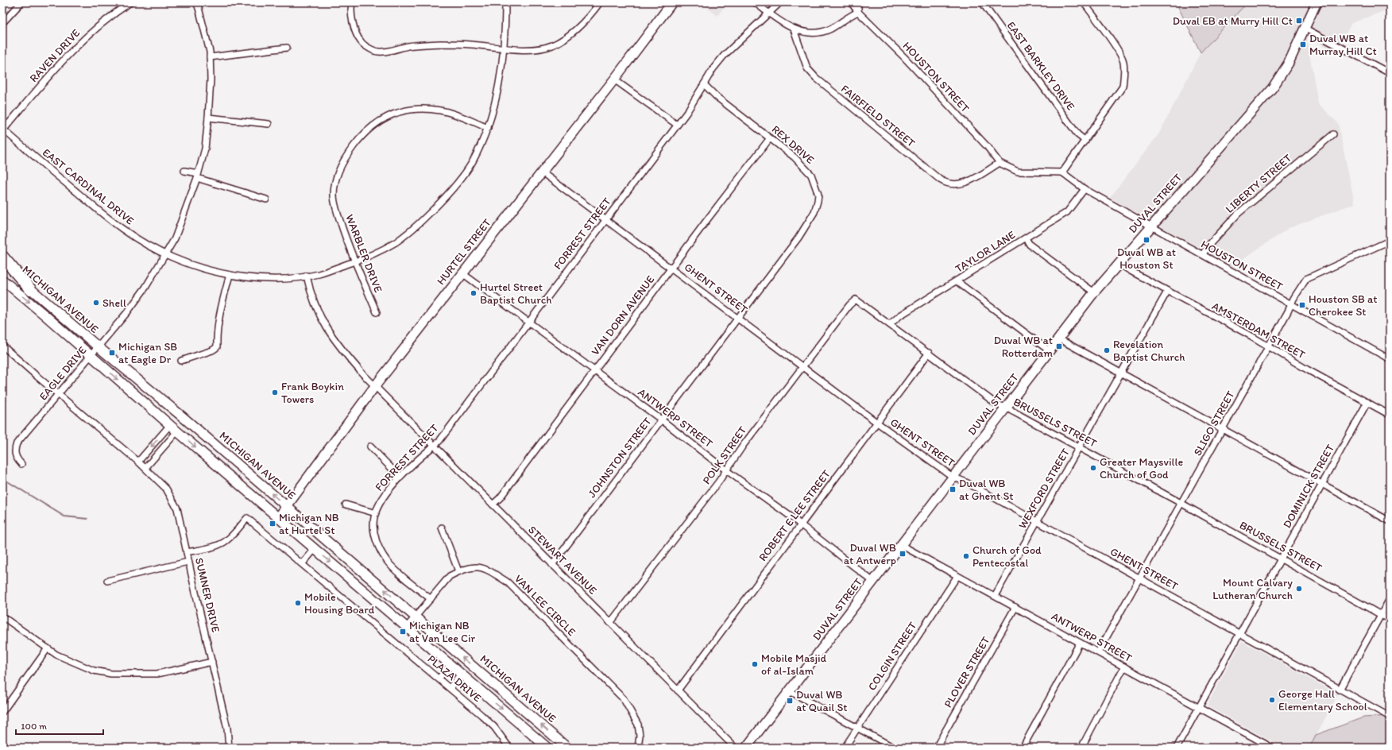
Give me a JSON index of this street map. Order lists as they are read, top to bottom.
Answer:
{
  "streets": {
    "street": [
      "RAVEN DRIVE",
      "EAST BARKLEY DRIVE",
      "HOUSTON STREET",
      "FAIRFIELD STREET",
      "REX DRIVE",
      "LIBERTY STREET",
      "EAST CARDINAL DRIVE",
      "DUVAL STREET",
      "FORREST STREET",
      "HURTEL STREET",
      "TAYLOR LANE",
      "WARBLER DRIVE",
      "GHENT STREET",
      "MICHIGAN AVENUE",
      "VAN DORN AVENUE",
      "AMSTERDAM STREET",
      "EAGLE DRIVE",
      "ANTWERP STREET",
      "BRUSSELS STREET",
      "SLIGO STREET",
      "POLK STREET",
      "JOHNSTON STREET",
      "DOMINICK STREET",
      "WEXFORD STREET",
      "ROBERT E LEE STREET",
      "STEWART AVENUE",
      "SUMNER DRIVE",
      "VAN LEE CIRCLE",
      "COLGIN STREET",
      "PLOVER STREET",
      "PLAZA DRIVE"
    ]
  },
  "crossings": [
    ["RAVEN DRIVE", "EAST CARDINAL DRIVE"],
    ["HOUSTON STREET", "FAIRFIELD STREET"],
    ["HOUSTON STREET", "LIBERTY STREET"],
    ["HOUSTON STREET", "DUVAL STREET"],
    ["HOUSTON STREET", "TAYLOR LANE"],
    ["HOUSTON STREET", "SLIGO STREET"],
    ["REX DRIVE", "FORREST STREET"],
    ["REX DRIVE", "VAN DORN AVENUE"],
    ["REX DRIVE", "JOHNSTON STREET"],
    ["EAST CARDINAL DRIVE", "WARBLER DRIVE"],
    ["EAST CARDINAL DRIVE", "EAGLE DRIVE"],
    ["EAST CARDINAL DRIVE", "STEWART AVENUE"],
    ["DUVAL STREET", "GHENT STREET"],
    ["DUVAL STREET", "AMSTERDAM STREET"],
    ["DUVAL STREET", "ANTWERP STREET"],
    ["DUVAL STREET", "BRUSSELS STREET"],
    ["FORREST STREET", "GHENT STREET"],
    ["FORREST STREET", "ANTWERP STREET"],
    ["FORREST STREET", "STEWART AVENUE"],
    ["FORREST STREET", "VAN LEE CIRCLE"],
    ["HURTEL STREET", "GHENT STREET"],
    ["HURTEL STREET", "MICHIGAN AVENUE"],
    ["HURTEL STREET", "ANTWERP STREET"],
    ["HURTEL STREET", "STEWART AVENUE"],
    ["TAYLOR LANE", "BRUSSELS STREET"],
    ["GHENT STREET", "VAN DORN AVENUE"],
    ["GHENT STREET", "SLIGO STREET"],
    ["GHENT STREET", "POLK STREET"],
    ["GHENT STREET", "JOHNSTON STREET"],
    ["GHENT STREET", "DOMINICK STREET"],
    ["GHENT STREET", "WEXFORD STREET"],
    ["GHENT STREET", "ROBERT E LEE STREET"],
    ["MICHIGAN AVENUE", "EAGLE DRIVE"],
    ["MICHIGAN AVENUE", "VAN LEE CIRCLE"],
    ["VAN DORN AVENUE", "ANTWERP STREET"],
    ["VAN DORN AVENUE", "STEWART AVENUE"],
    ["AMSTERDAM STREET", "SLIGO STREET"],
    ["AMSTERDAM STREET", "DOMINICK STREET"],
    ["AMSTERDAM STREET", "WEXFORD STREET"],
    ["EAGLE DRIVE", "SUMNER DRIVE"],
    ["ANTWERP STREET", "SLIGO STREET"],
    ["ANTWERP STREET", "POLK STREET"],
    ["ANTWERP STREET", "JOHNSTON STREET"],
    ["ANTWERP STREET", "DOMINICK STREET"],
    ["ANTWERP STREET", "WEXFORD STREET"],
    ["ANTWERP STREET", "ROBERT E LEE STREET"],
    ["ANTWERP STREET", "COLGIN STREET"],
    ["ANTWERP STREET", "PLOVER STREET"],
    ["BRUSSELS STREET", "SLIGO STREET"],
    ["BRUSSELS STREET", "POLK STREET"],
    ["BRUSSELS STREET", "DOMINICK STREET"],
    ["BRUSSELS STREET", "WEXFORD STREET"],
    ["BRUSSELS STREET", "ROBERT E LEE STREET"],
    ["POLK STREET", "STEWART AVENUE"],
    ["JOHNSTON STREET", "STEWART AVENUE"],
    ["ROBERT E LEE STREET", "STEWART AVENUE"],
    ["SUMNER DRIVE", "PLAZA DRIVE"]
  ],
  "places": {
    "transit": [
      "Duval EB at Murry Hill Ct",
      "Duval WB at Murray Hill Ct",
      "Duval WB at Houston St",
      "Houston SB at Cherokee St",
      "Duval WB at Rotterdam",
      "Michigan SB at Eagle Dr",
      "Duval WB at Ghent St",
      "Michigan NB at Hurtel St",
      "Duval WB at Antwerp",
      "Michigan NB at Van Lee Cir",
      "Duval WB at Quail St"
    ],
    "other": [
      "Hurtel Street Baptist Church",
      "Shell",
      "Revelation Baptist Church",
      "Frank Boykin Towers",
      "Greater Maysville Church of God",
      "Church of God Pentecostal",
      "Mount Calvary Lutheran Church",
      "Mobile Housing Board",
      "Mobile Masjid of al-Islam",
      "George Hall Elementary School"
    ]
  },
  "scale_bar": "100 m"
}
